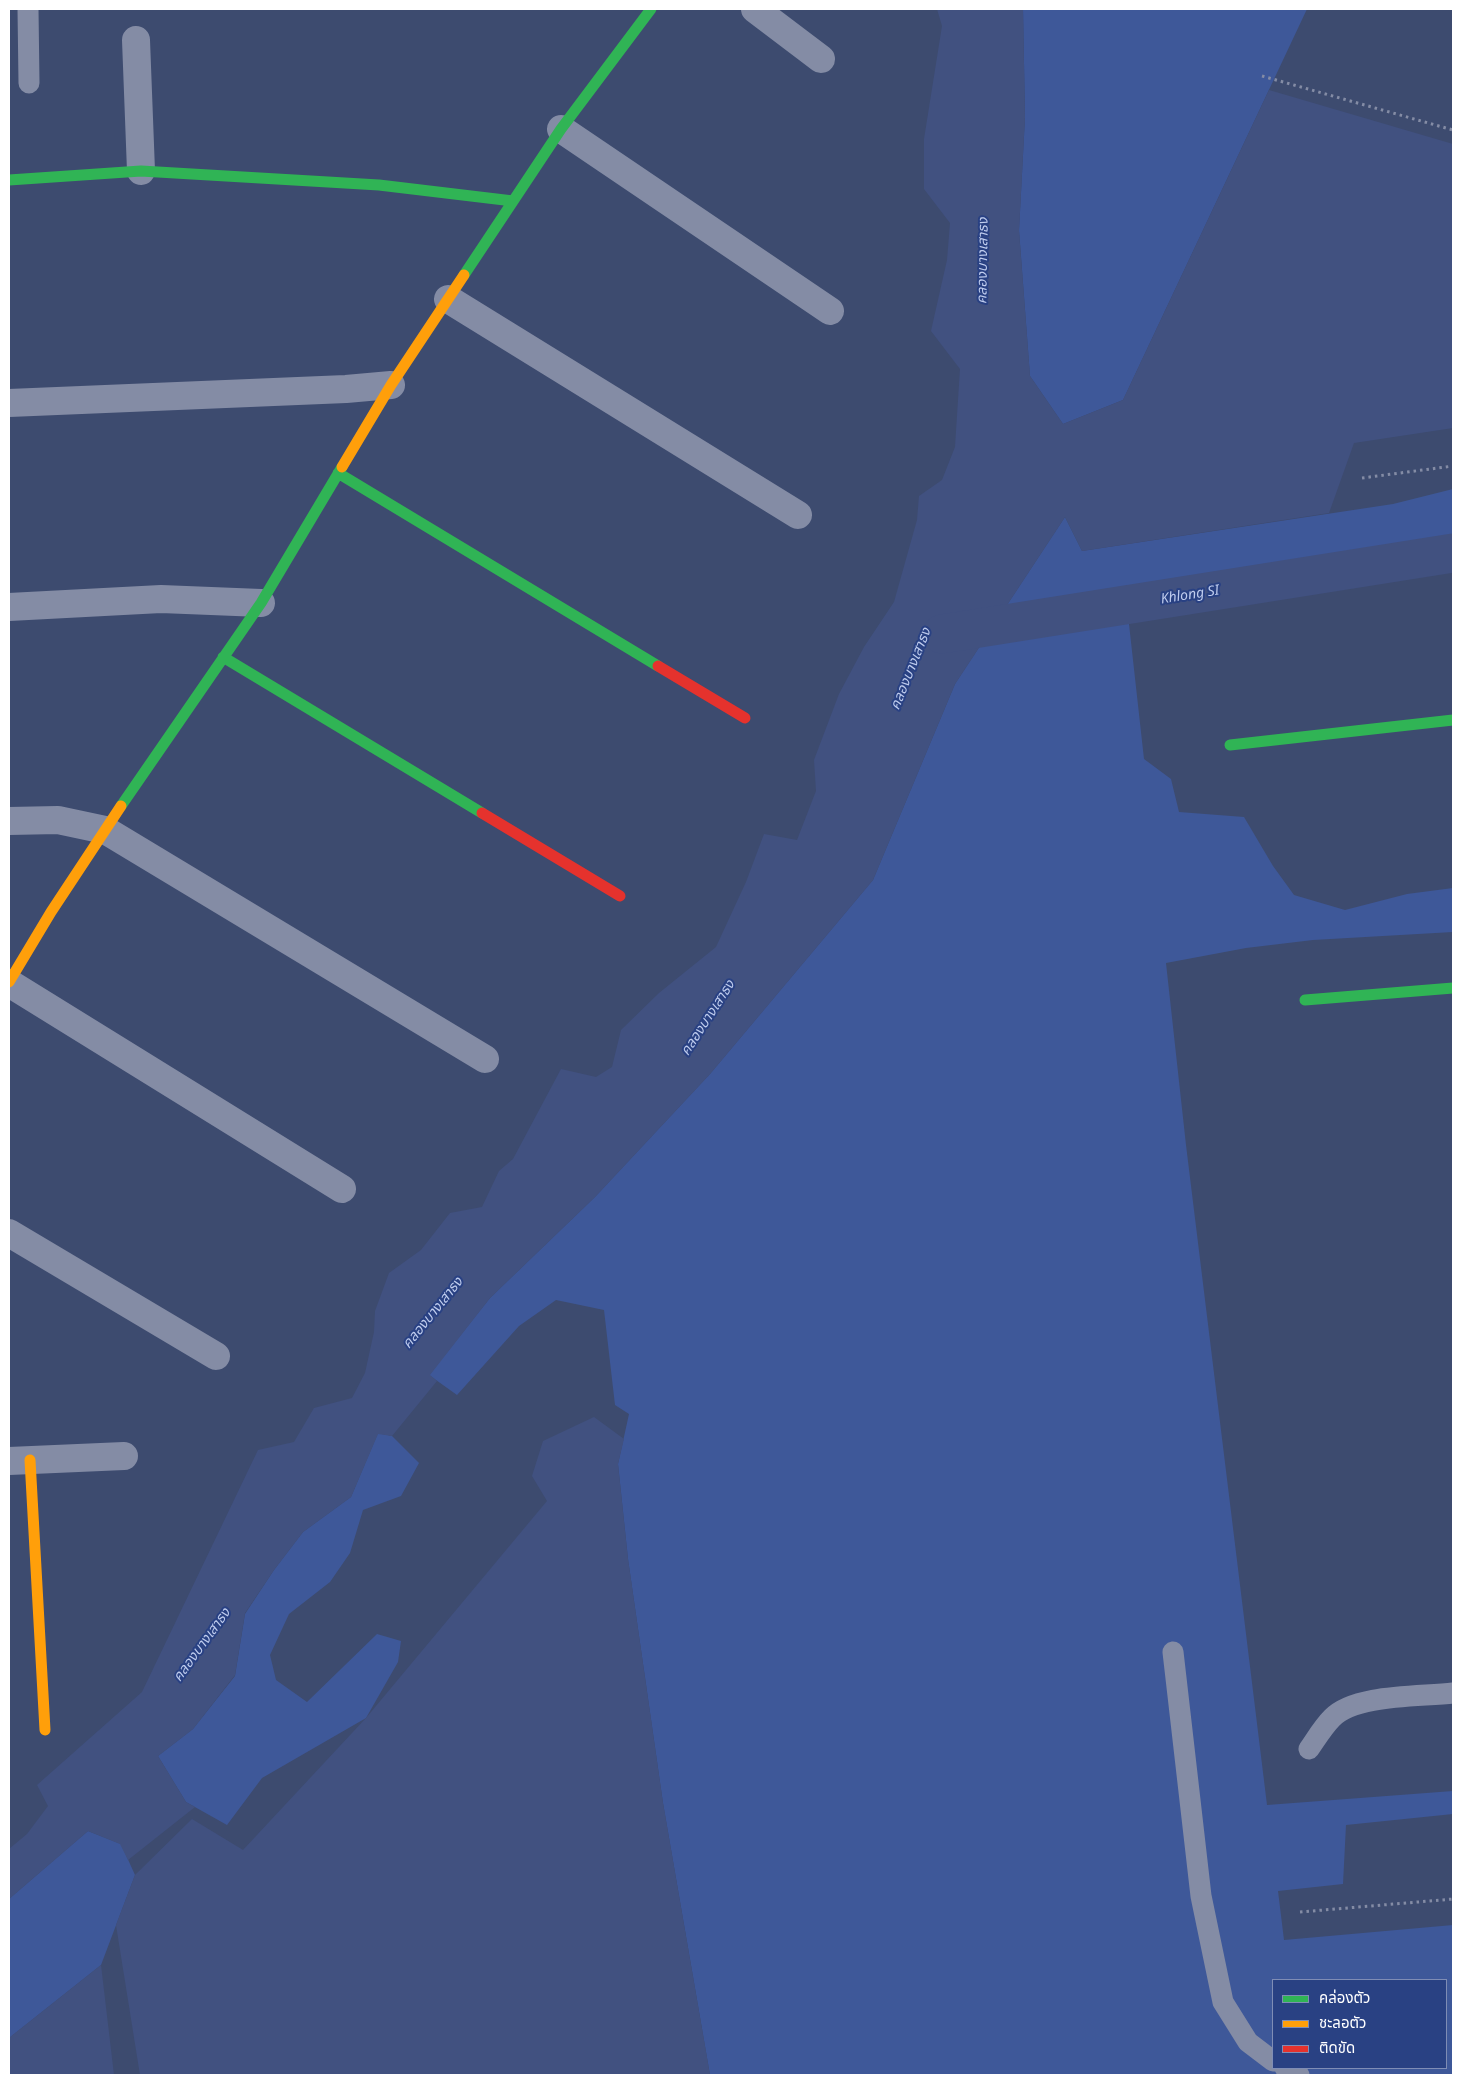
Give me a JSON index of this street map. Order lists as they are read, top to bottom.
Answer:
{
  "water": ["คลองบางเสาธง", "Khlong SI"],
  "legend": ["คล่องตัว", "ชะลอตัว", "ติดขัด"]
}
